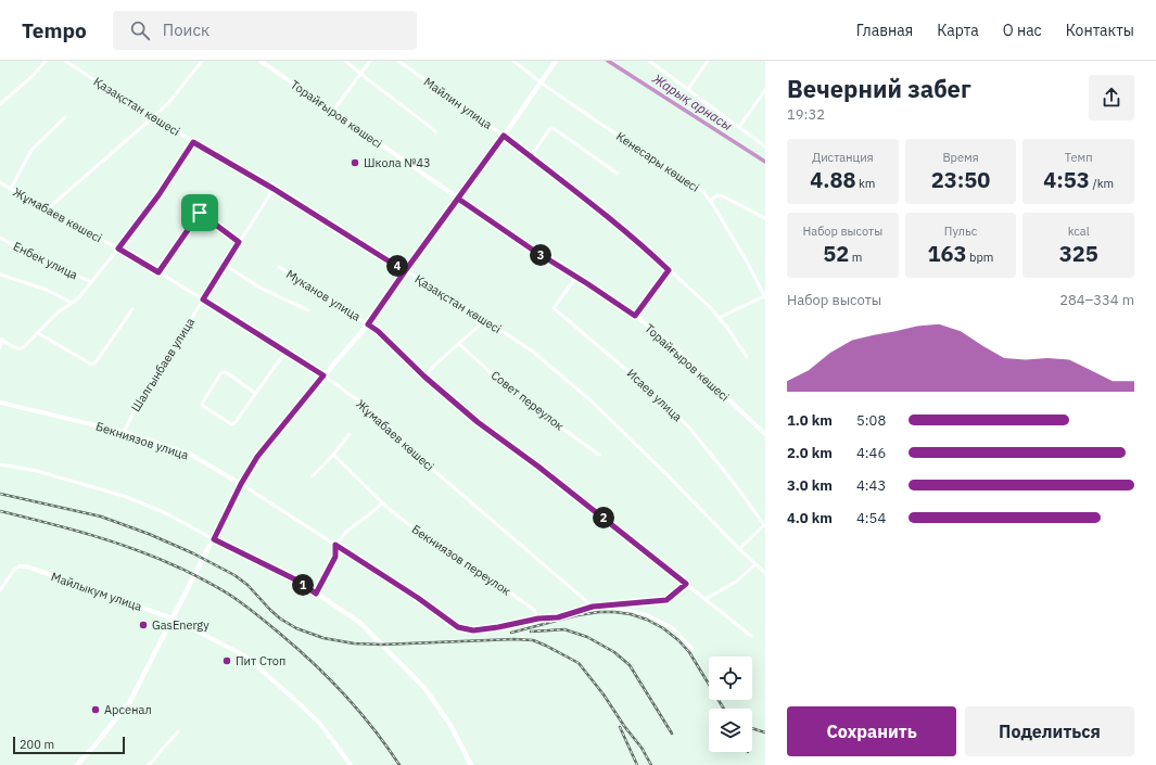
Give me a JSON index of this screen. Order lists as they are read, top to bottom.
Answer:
{
  "streets": {
    "street": [
      "Майлин улица",
      "Қазақстан көшесі",
      "Торайғыров көшесі",
      "Кенесары көшесі",
      "Жұмабаев көшесі",
      "Енбек улица",
      "Муканов улица",
      "Шалгынбаев улица",
      "Исаев улица",
      "Совет переулок",
      "Бекниязов улица",
      "Бекниязов переулок",
      "Майлыкум улица"
    ]
  },
  "crossings": [
    ["Қазақстан көшесі", "Шалгынбаев улица"],
    ["Торайғыров көшесі", "Исаев улица"],
    ["Жұмабаев көшесі", "Шалгынбаев улица"],
    ["Жұмабаев көшесі", "Бекниязов улица"],
    ["Муканов улица", "Бекниязов улица"],
    ["Шалгынбаев улица", "Бекниязов улица"],
    ["Бекниязов улица", "Бекниязов переулок"]
  ],
  "water": ["Жарық арнасы"],
  "places": [
    "Школа №43",
    "GasEnergy",
    "Пит Стоп",
    "Арсенал"
  ],
  "scale_bar": "200 m",
  "page": {
    "header": "Tempo",
    "search": "Поиск",
    "nav": [
      "Главная",
      "Карта",
      "О нас",
      "Контакты"
    ],
    "heading": ["Вечерний забег", "19:32"],
    "stats": [
      ["Дистанция", "4.88 km"],
      ["Время", "23:50"],
      ["Темп", "4:53 /km"],
      ["Набор высоты", "52 m"],
      ["Пульс", "163 bpm"],
      ["kcal", "325"]
    ],
    "pins": [
      "3",
      "4",
      "2",
      "1"
    ],
    "chart": ["Набор высоты", "284–334 m"],
    "list": [
      {
        "name": "1.0 km",
        "note": "5:08"
      },
      {
        "name": "2.0 km",
        "note": "4:46"
      },
      {
        "name": "3.0 km",
        "note": "4:43"
      },
      {
        "name": "4.0 km",
        "note": "4:54"
      }
    ],
    "buttons": ["Сохранить", "Поделиться"],
    "scale": "200 m"
  }
}
